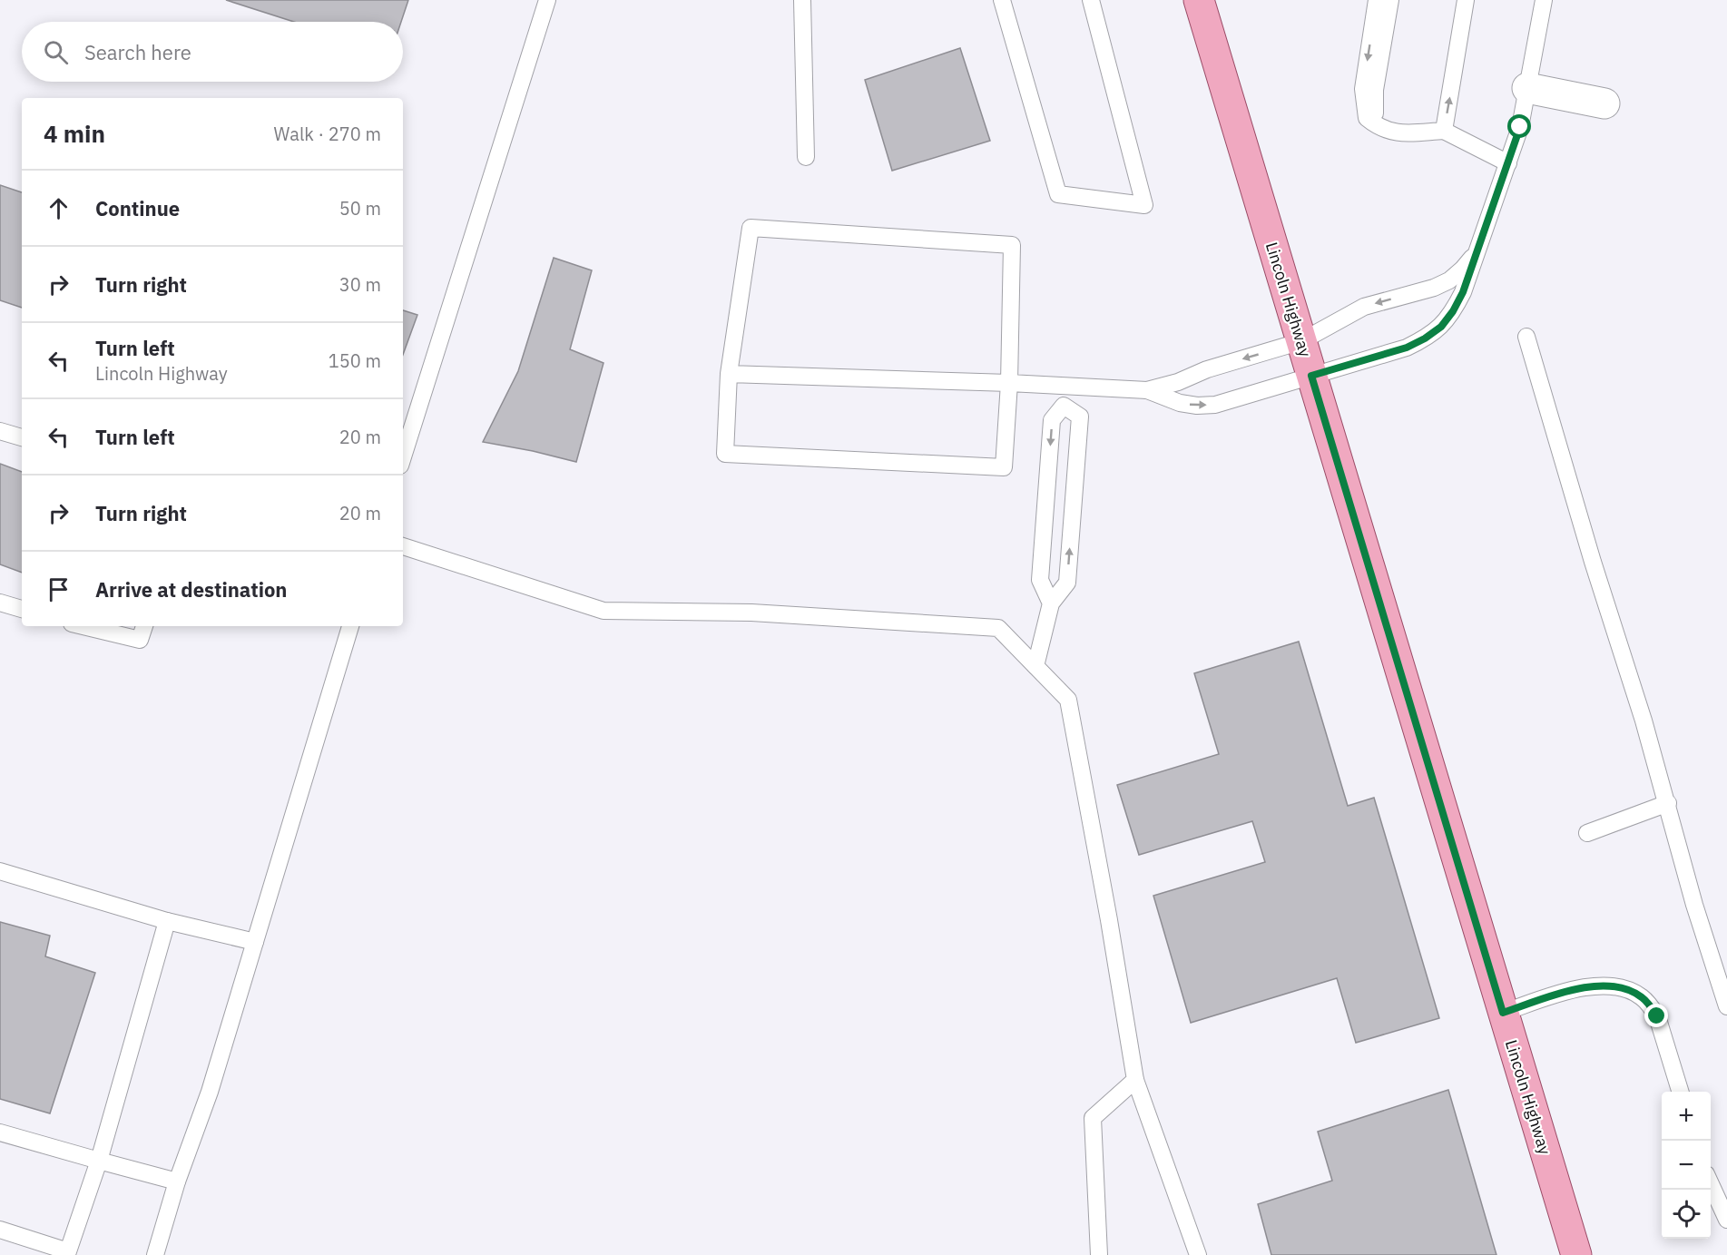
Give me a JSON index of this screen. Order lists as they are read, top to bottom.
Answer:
{
  "streets": {
    "main road": ["Lincoln Highway"]
  },
  "page": {
    "search": "Search here",
    "heading": ["4 min", "Walk · 270 m"],
    "list": [
      ["Continue", "50 m"],
      ["Turn right", "30 m"],
      ["Turn left", "Lincoln Highway", "150 m"],
      ["Turn left", "20 m"],
      ["Turn right", "20 m"],
      "Arrive at destination"
    ],
    "map_buttons": ["+", "−"]
  }
}
